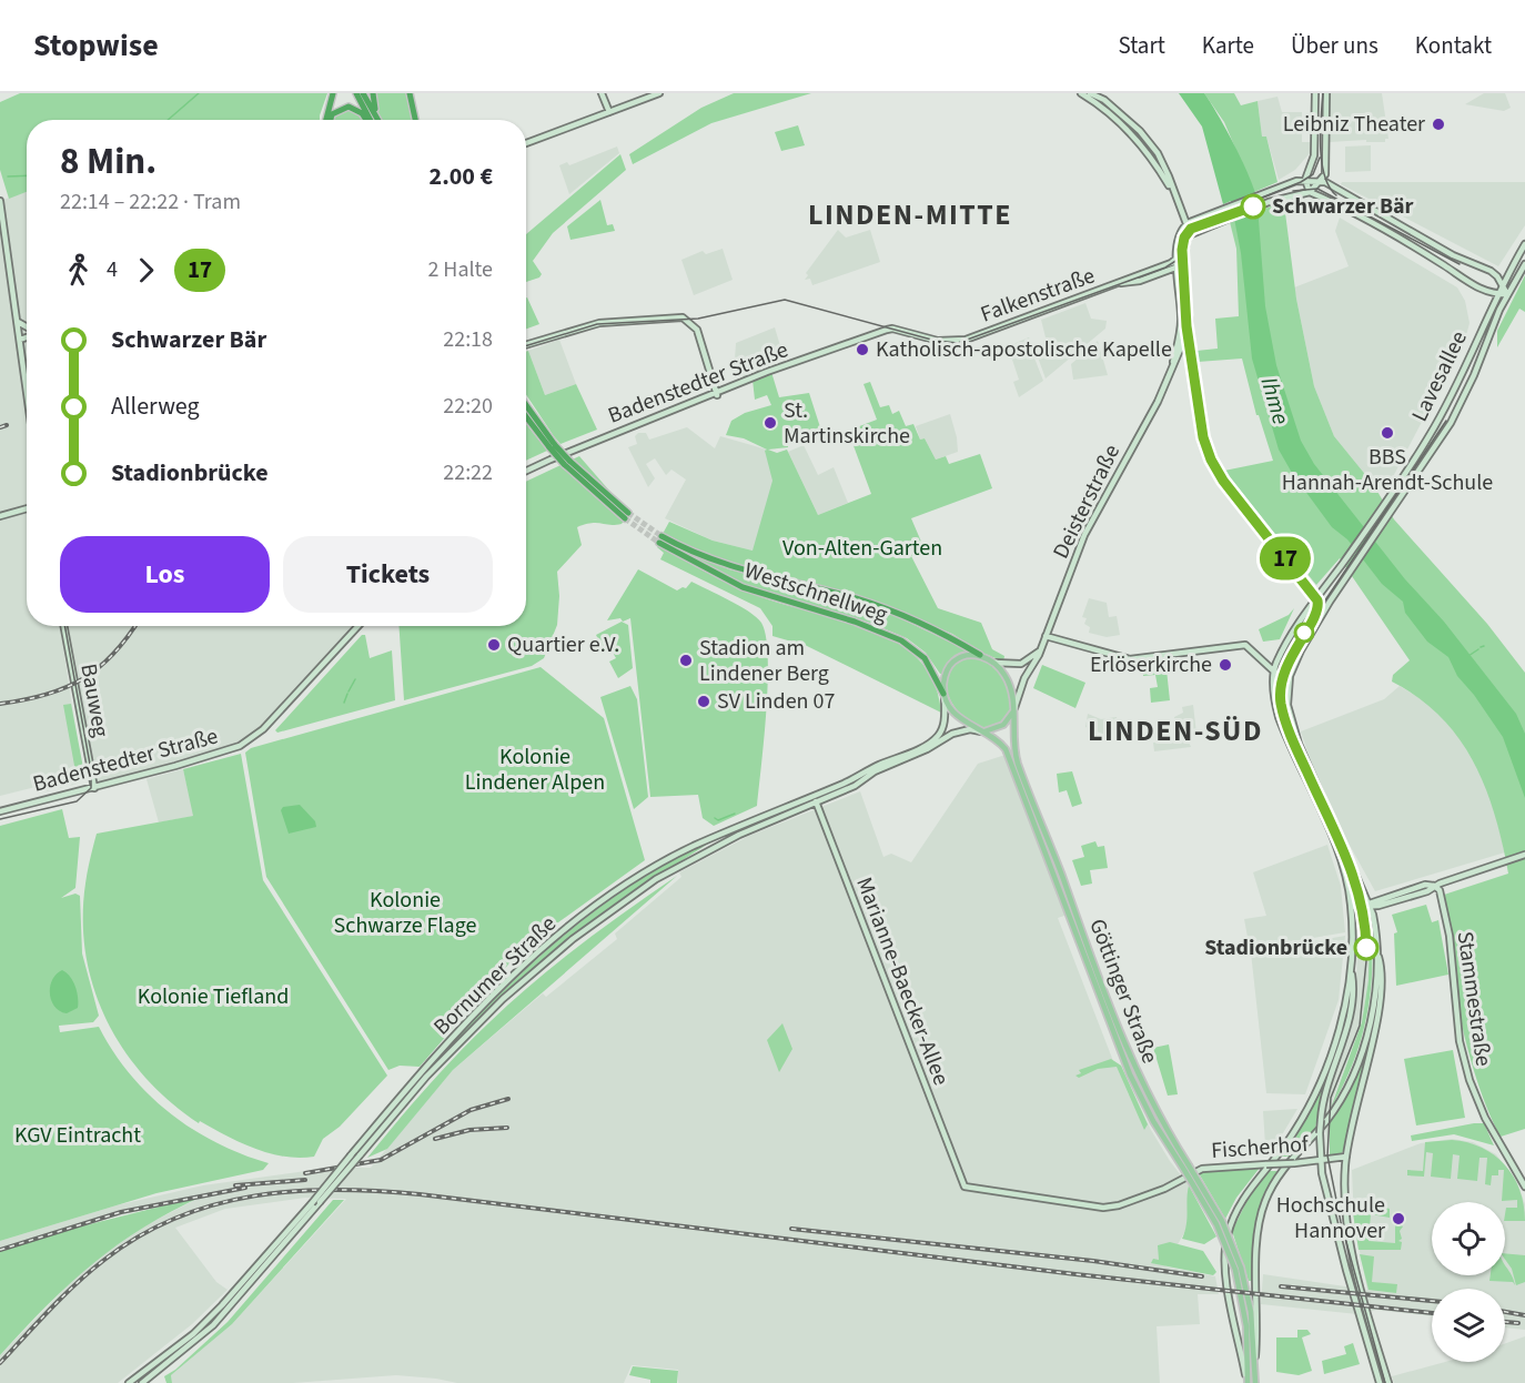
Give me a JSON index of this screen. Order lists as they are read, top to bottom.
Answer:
{
  "streets": {
    "highway": ["Westschnellweg"],
    "main road": ["Göttinger Straße"],
    "street": [
      "Falkenstraße",
      "Lavesallee",
      "Badenstedter Straße",
      "Deisterstraße",
      "Bauweg",
      "Bornumer Straße",
      "Marianne-Baecker-Allee",
      "Stammestraße",
      "Fischerhof"
    ]
  },
  "crossings": [
    ["Falkenstraße", "Badenstedter Straße"],
    ["Falkenstraße", "Deisterstraße"],
    ["Badenstedter Straße", "Bauweg"],
    ["Deisterstraße", "Westschnellweg"],
    ["Deisterstraße", "Bornumer Straße"],
    ["Deisterstraße", "Göttinger Straße"],
    ["Westschnellweg", "Bornumer Straße"],
    ["Westschnellweg", "Göttinger Straße"],
    ["Bornumer Straße", "Marianne-Baecker-Allee"],
    ["Bornumer Straße", "Göttinger Straße"],
    ["Marianne-Baecker-Allee", "Fischerhof"]
  ],
  "districts": ["LINDEN-MITTE", "LINDEN-SÜD"],
  "water": ["Ihme"],
  "parks": [
    "Von-Alten-Garten",
    "Kolonie Lindener Alpen",
    "Kolonie Schwarze Flage",
    "Kolonie Tiefland",
    "KGV Eintracht"
  ],
  "places": [
    "Leibniz Theater",
    "Schwarzer Bär",
    "Katholisch-apostolische Kapelle",
    "St. Martinskirche",
    "BBS Hannah-Arendt-Schule",
    "Quartier e.V.",
    "Stadion am Lindener Berg",
    "Erlöserkirche",
    "SV Linden 07",
    "Stadionbrücke",
    "Hochschule Hannover"
  ],
  "lines": ["tram line 17"],
  "page": {
    "header": "Stopwise",
    "nav": [
      "Start",
      "Karte",
      "Über uns",
      "Kontakt"
    ],
    "on_map": "17",
    "heading": ["8 Min.", "22:14 – 22:22 · Tram", "2.00 €"],
    "legs": ["4", "17", "2 Halte"],
    "list": [
      {
        "name": "Schwarzer Bär",
        "value": "22:18"
      },
      {
        "name": "Allerweg",
        "value": "22:20"
      },
      {
        "name": "Stadionbrücke",
        "value": "22:22"
      }
    ],
    "buttons": ["Los", "Tickets"]
  }
}
